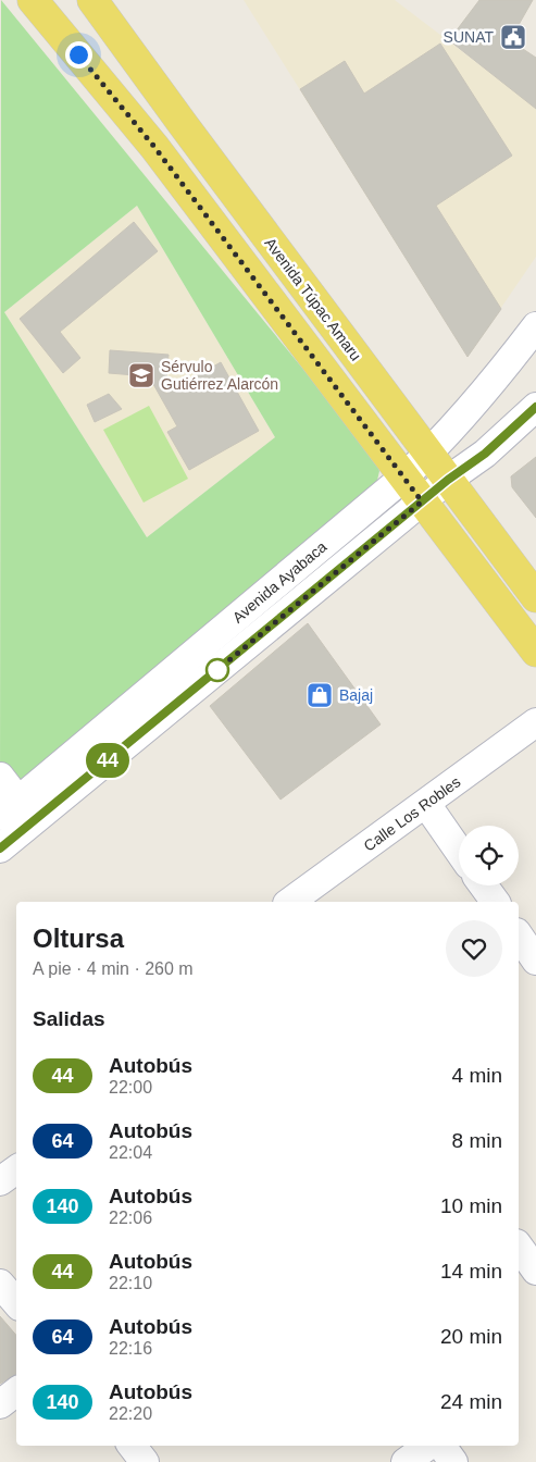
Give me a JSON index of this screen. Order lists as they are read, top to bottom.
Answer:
{
  "streets": {
    "main road": ["Avenida Túpac Amaru"],
    "street": ["Avenida Ayabaca", "Calle Los Robles"]
  },
  "crossings": [
    ["Avenida Túpac Amaru", "Avenida Ayabaca"]
  ],
  "places": {
    "public building": ["SUNAT"],
    "school or university": ["Sérvulo Gutiérrez Alarcón"],
    "shop": ["Bajaj"]
  },
  "lines": ["bus line 44"],
  "page": {
    "on_map": "44",
    "heading": [
      ["Oltursa", "A pie · 4 min · 260 m"],
      "Salidas"
    ],
    "list": [
      {
        "mark": "44",
        "name": "Autobús",
        "note": "22:00",
        "value": "4 min"
      },
      {
        "mark": "64",
        "name": "Autobús",
        "note": "22:04",
        "value": "8 min"
      },
      {
        "mark": "140",
        "name": "Autobús",
        "note": "22:06",
        "value": "10 min"
      },
      {
        "mark": "44",
        "name": "Autobús",
        "note": "22:10",
        "value": "14 min"
      },
      {
        "mark": "64",
        "name": "Autobús",
        "note": "22:16",
        "value": "20 min"
      },
      {
        "mark": "140",
        "name": "Autobús",
        "note": "22:20",
        "value": "24 min"
      }
    ]
  }
}
